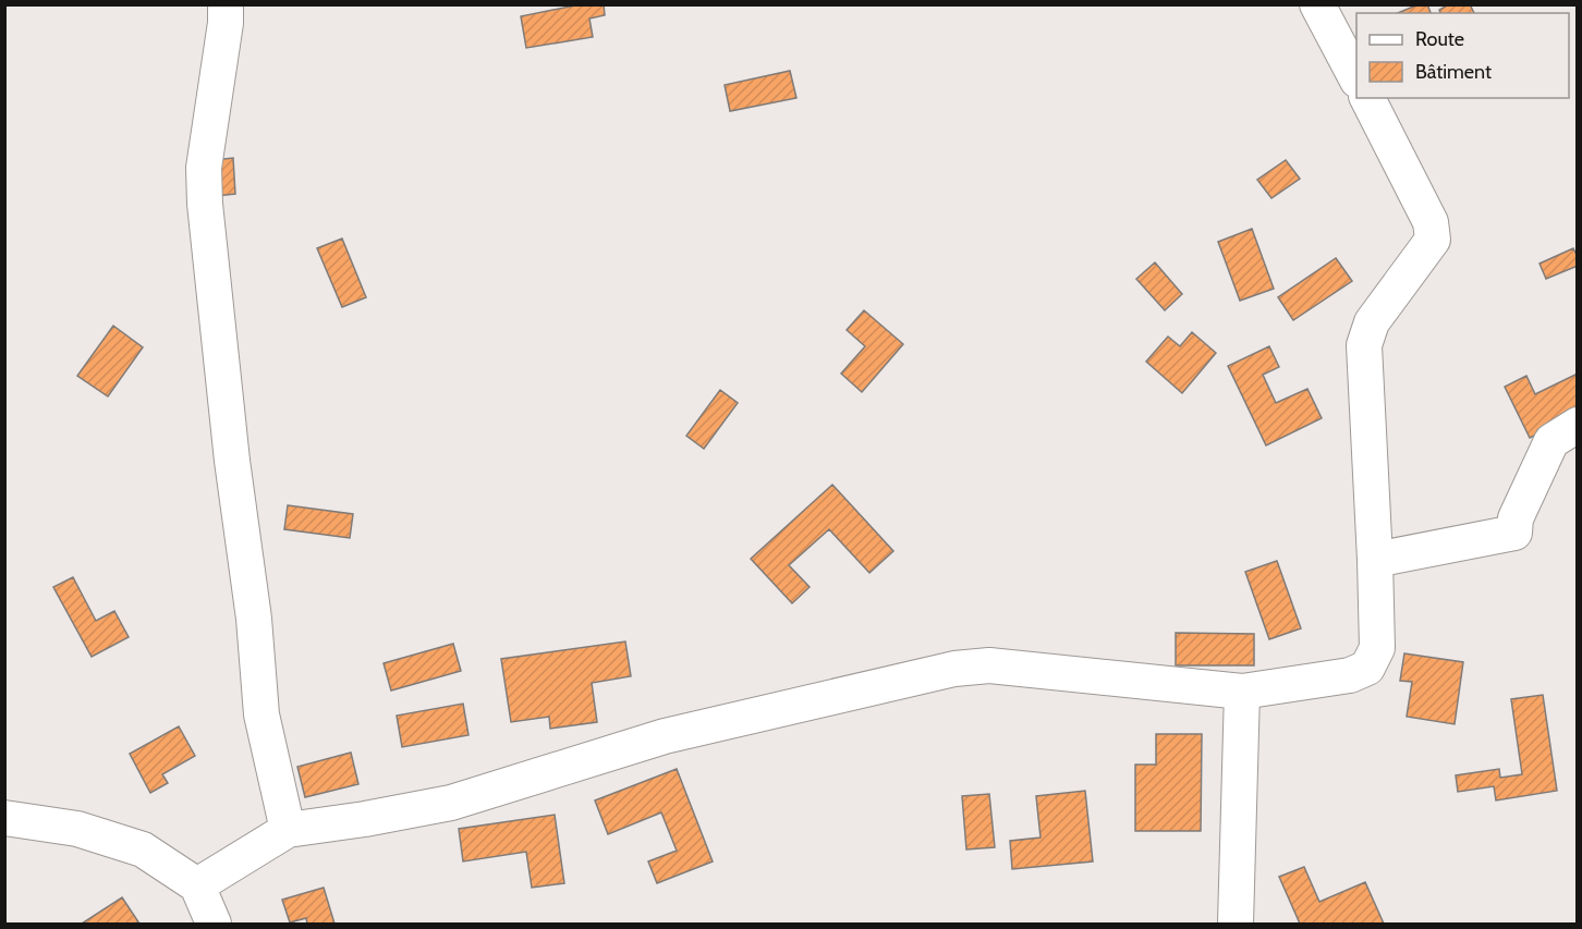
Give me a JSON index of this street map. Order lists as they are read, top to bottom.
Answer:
{
  "legend": ["Route", "Bâtiment"]
}
